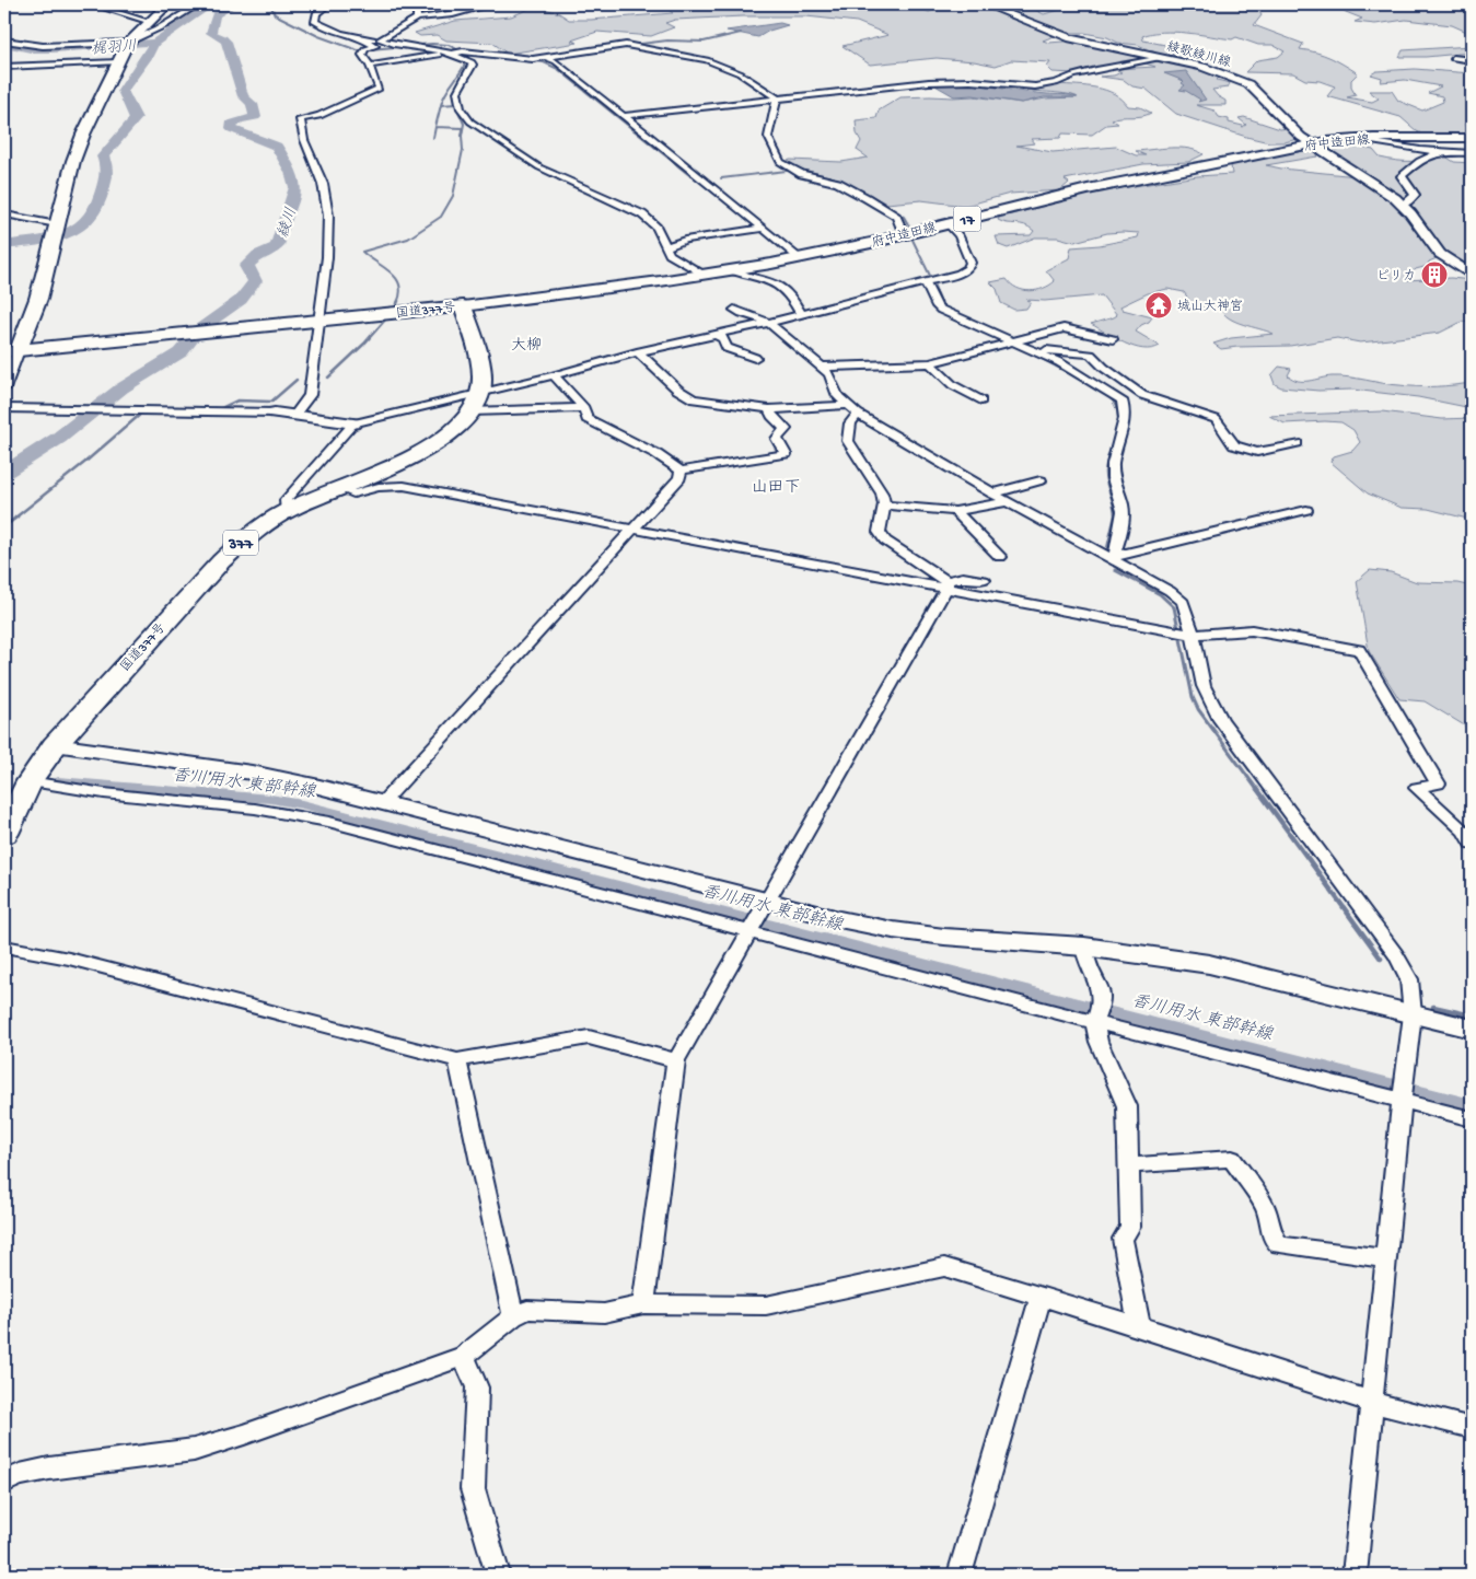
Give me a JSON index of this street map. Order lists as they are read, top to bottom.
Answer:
{
  "streets": {
    "highway": ["国道377号", "377"],
    "main road": ["綾歌綾川線", "府中造田線", "17"]
  },
  "crossings": [
    ["綾歌綾川線", "府中造田線"],
    ["府中造田線", "国道377号"]
  ],
  "districts": ["大柳", "山田下"],
  "water": ["梶羽川", "綾川", "香川用水 東部幹線"],
  "places": {
    "building": ["ピリカ"],
    "temple": ["城山大神宮"]
  }
}
